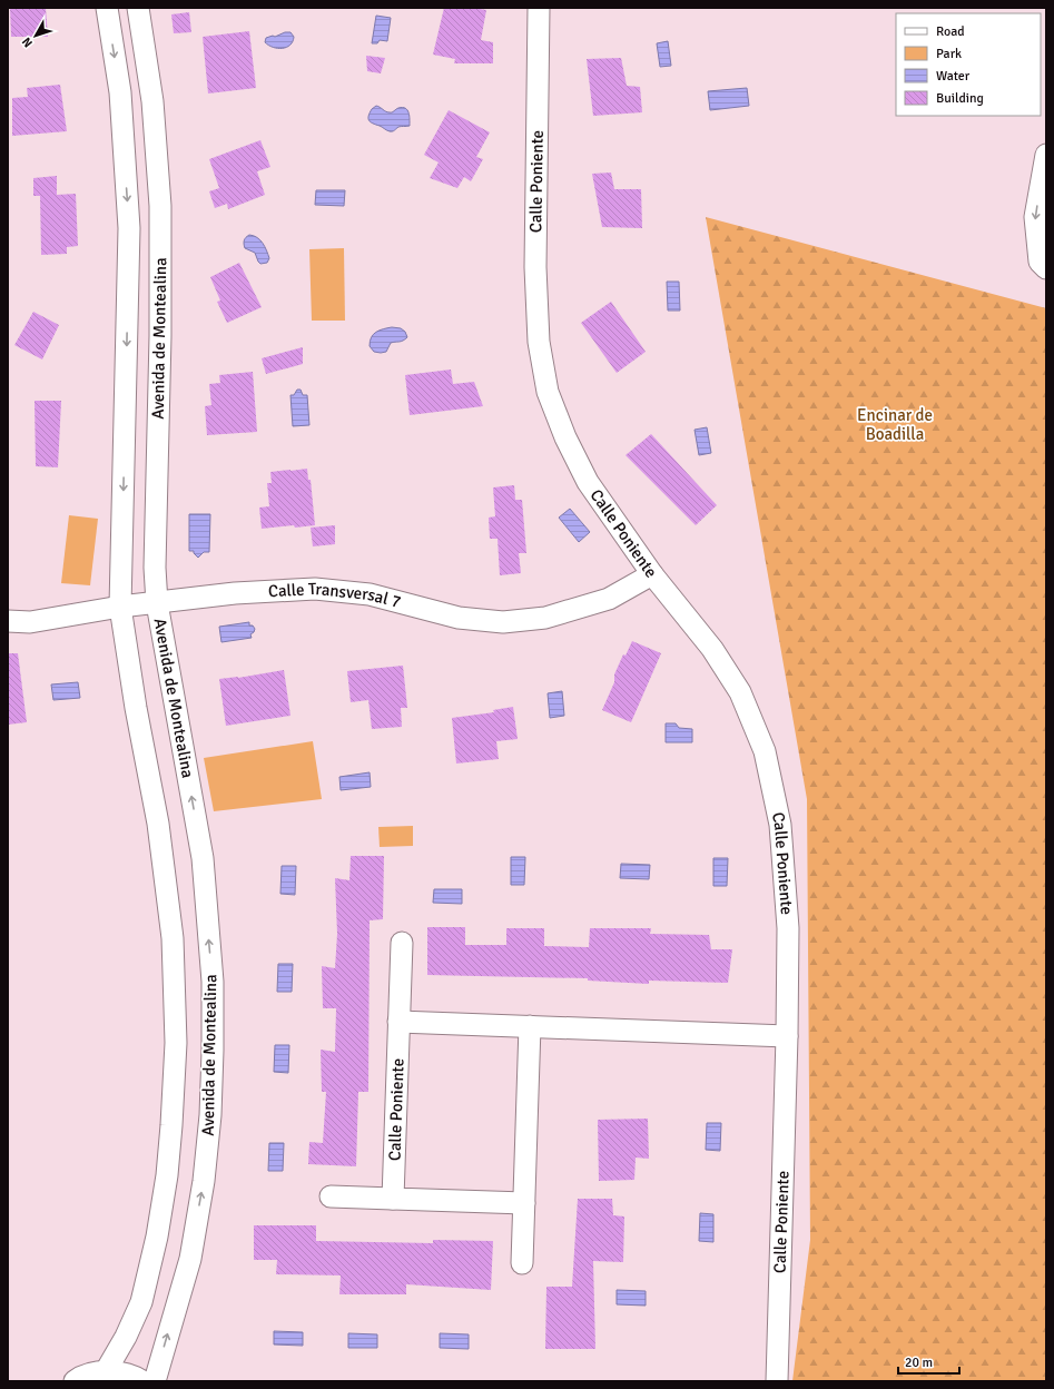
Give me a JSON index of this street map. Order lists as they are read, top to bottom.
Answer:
{
  "streets": {
    "street": ["Calle Poniente", "Avenida de Montealina", "Calle Transversal 7"]
  },
  "crossings": [
    ["Calle Poniente", "Calle Transversal 7"],
    ["Avenida de Montealina", "Calle Transversal 7"]
  ],
  "parks": ["Encinar de Boadilla"],
  "legend": [
    "Road",
    "Park",
    "Water",
    "Building"
  ],
  "scale_bar": "20 m",
  "north": "bottom left"
}
